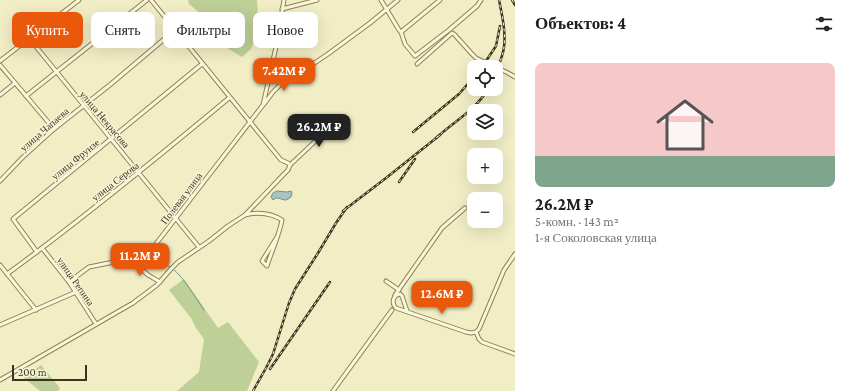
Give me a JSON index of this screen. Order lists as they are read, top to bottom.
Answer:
{
  "streets": {
    "street": [
      "улица Некрасова",
      "улица Чапаева",
      "улица Фрунзе",
      "улица Серова",
      "Полевая улица",
      "улица Репина"
    ]
  },
  "crossings": [
    ["улица Некрасова", "улица Чапаева"],
    ["улица Некрасова", "улица Фрунзе"],
    ["улица Некрасова", "улица Серова"],
    ["улица Некрасова", "Полевая улица"],
    ["улица Фрунзе", "улица Серова"],
    ["улица Серова", "улица Репина"],
    ["Полевая улица", "улица Репина"]
  ],
  "scale_bar": "200 m",
  "page": {
    "heading": "Объектов: 4",
    "chip": [
      "Купить",
      "Снять",
      "Фильтры",
      "Новое"
    ],
    "list": [
      {
        "name": "26.2M ₽",
        "note": "5-комн. · 143 m² · 1-я Соколовская улица"
      }
    ],
    "price": [
      "7.42M ₽",
      "26.2M ₽",
      "11.2M ₽",
      "12.6M ₽"
    ],
    "map_buttons": ["+", "−"],
    "scale": "200 m"
  }
}
